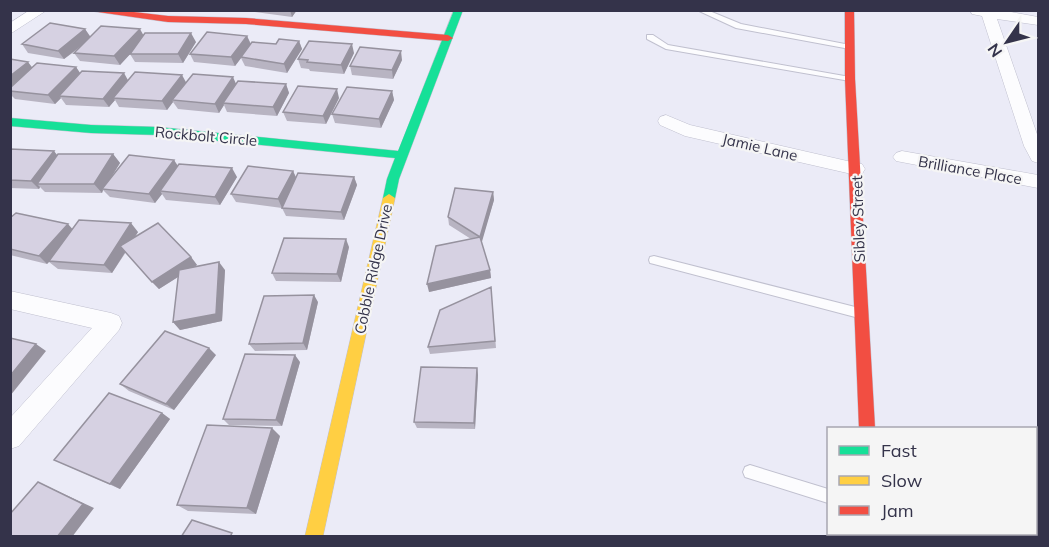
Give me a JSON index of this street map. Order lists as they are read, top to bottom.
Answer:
{
  "streets": {
    "street": [
      "Rockbolt Circle",
      "Jamie Lane",
      "Brilliance Place",
      "Sibley Street",
      "Cobble Ridge Drive"
    ]
  },
  "crossings": [
    ["Rockbolt Circle", "Cobble Ridge Drive"],
    ["Jamie Lane", "Sibley Street"]
  ],
  "legend": ["Fast", "Slow", "Jam"],
  "north": "bottom left"
}
